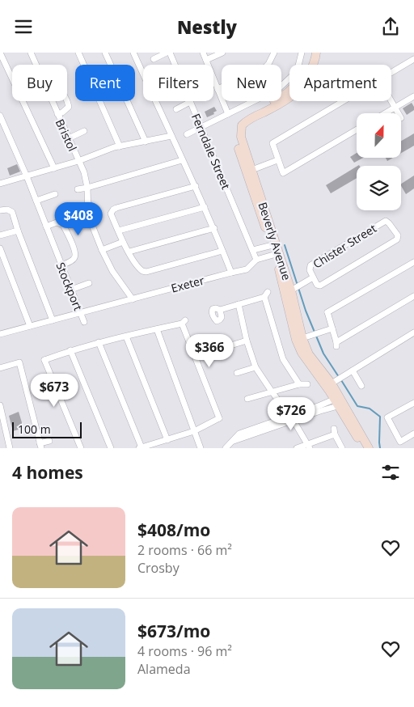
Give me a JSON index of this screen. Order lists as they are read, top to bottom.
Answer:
{
  "streets": {
    "street": [
      "Bristol",
      "Ferndale Street",
      "Beverly Avenue",
      "Chister Street",
      "Exeter",
      "Stockport"
    ]
  },
  "crossings": [
    ["Bristol", "Exeter"],
    ["Ferndale Street", "Exeter"],
    ["Beverly Avenue", "Chister Street"],
    ["Exeter", "Stockport"]
  ],
  "scale_bar": "100 m",
  "north": "top",
  "page": {
    "header": "Nestly",
    "chip": [
      "Buy",
      "Rent",
      "Filters",
      "New",
      "Apartment"
    ],
    "price": [
      "$408",
      "$366",
      "$673",
      "$726"
    ],
    "scale": "100 m",
    "heading": "4 homes",
    "list": [
      {
        "name": "$408/mo",
        "note": "2 rooms · 66 m² · Crosby"
      },
      {
        "name": "$673/mo",
        "note": "4 rooms · 96 m² · Alameda"
      }
    ]
  }
}
